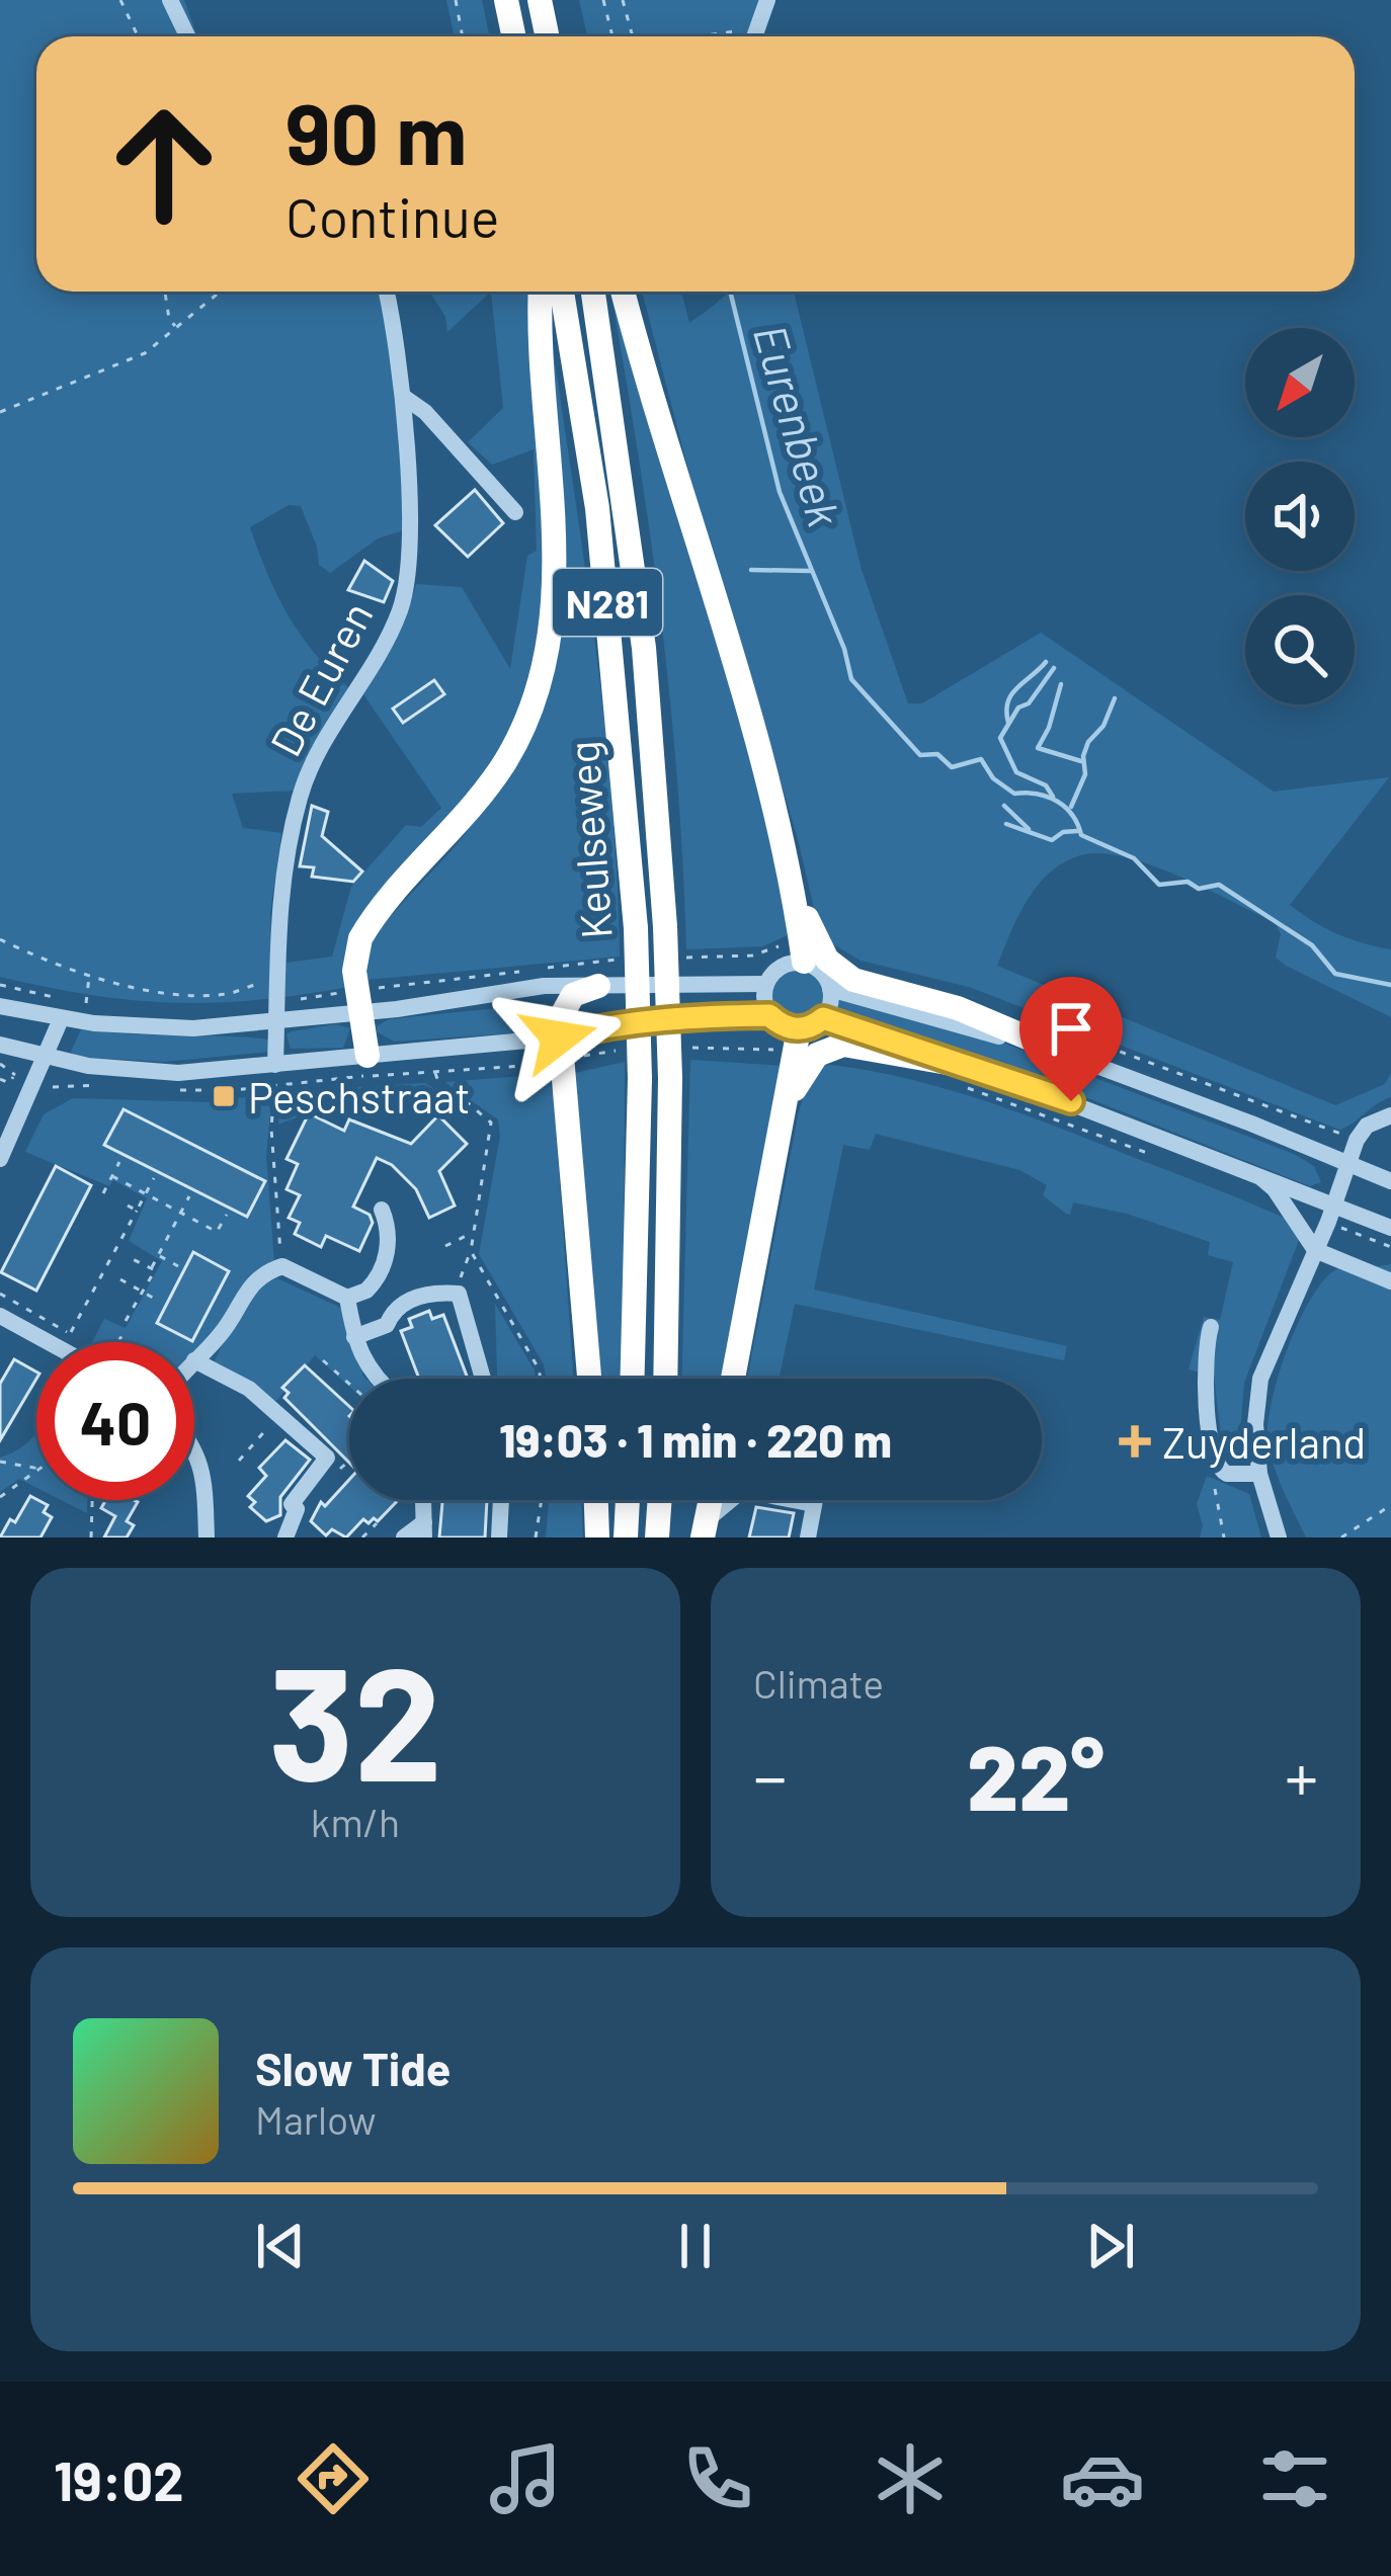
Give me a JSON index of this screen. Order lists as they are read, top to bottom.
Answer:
{
  "streets": {
    "highway": ["N281", "Keulseweg"],
    "street": ["De Euren"]
  },
  "water": ["Eurenbeek"],
  "places": {
    "transit": ["Peschstraat"],
    "health": ["Zuyderland"]
  },
  "north": "bottom left",
  "page": {
    "turn": ["90 m", "Continue"],
    "limit": "40",
    "trip": "19:03 · 1 min · 220 m",
    "tile": [
      ["32", "km/h"],
      "Climate"
    ],
    "heat": ["−", "22°", "+"],
    "song": ["Slow Tide", "Marlow"],
    "tabs": "19:02"
  }
}
